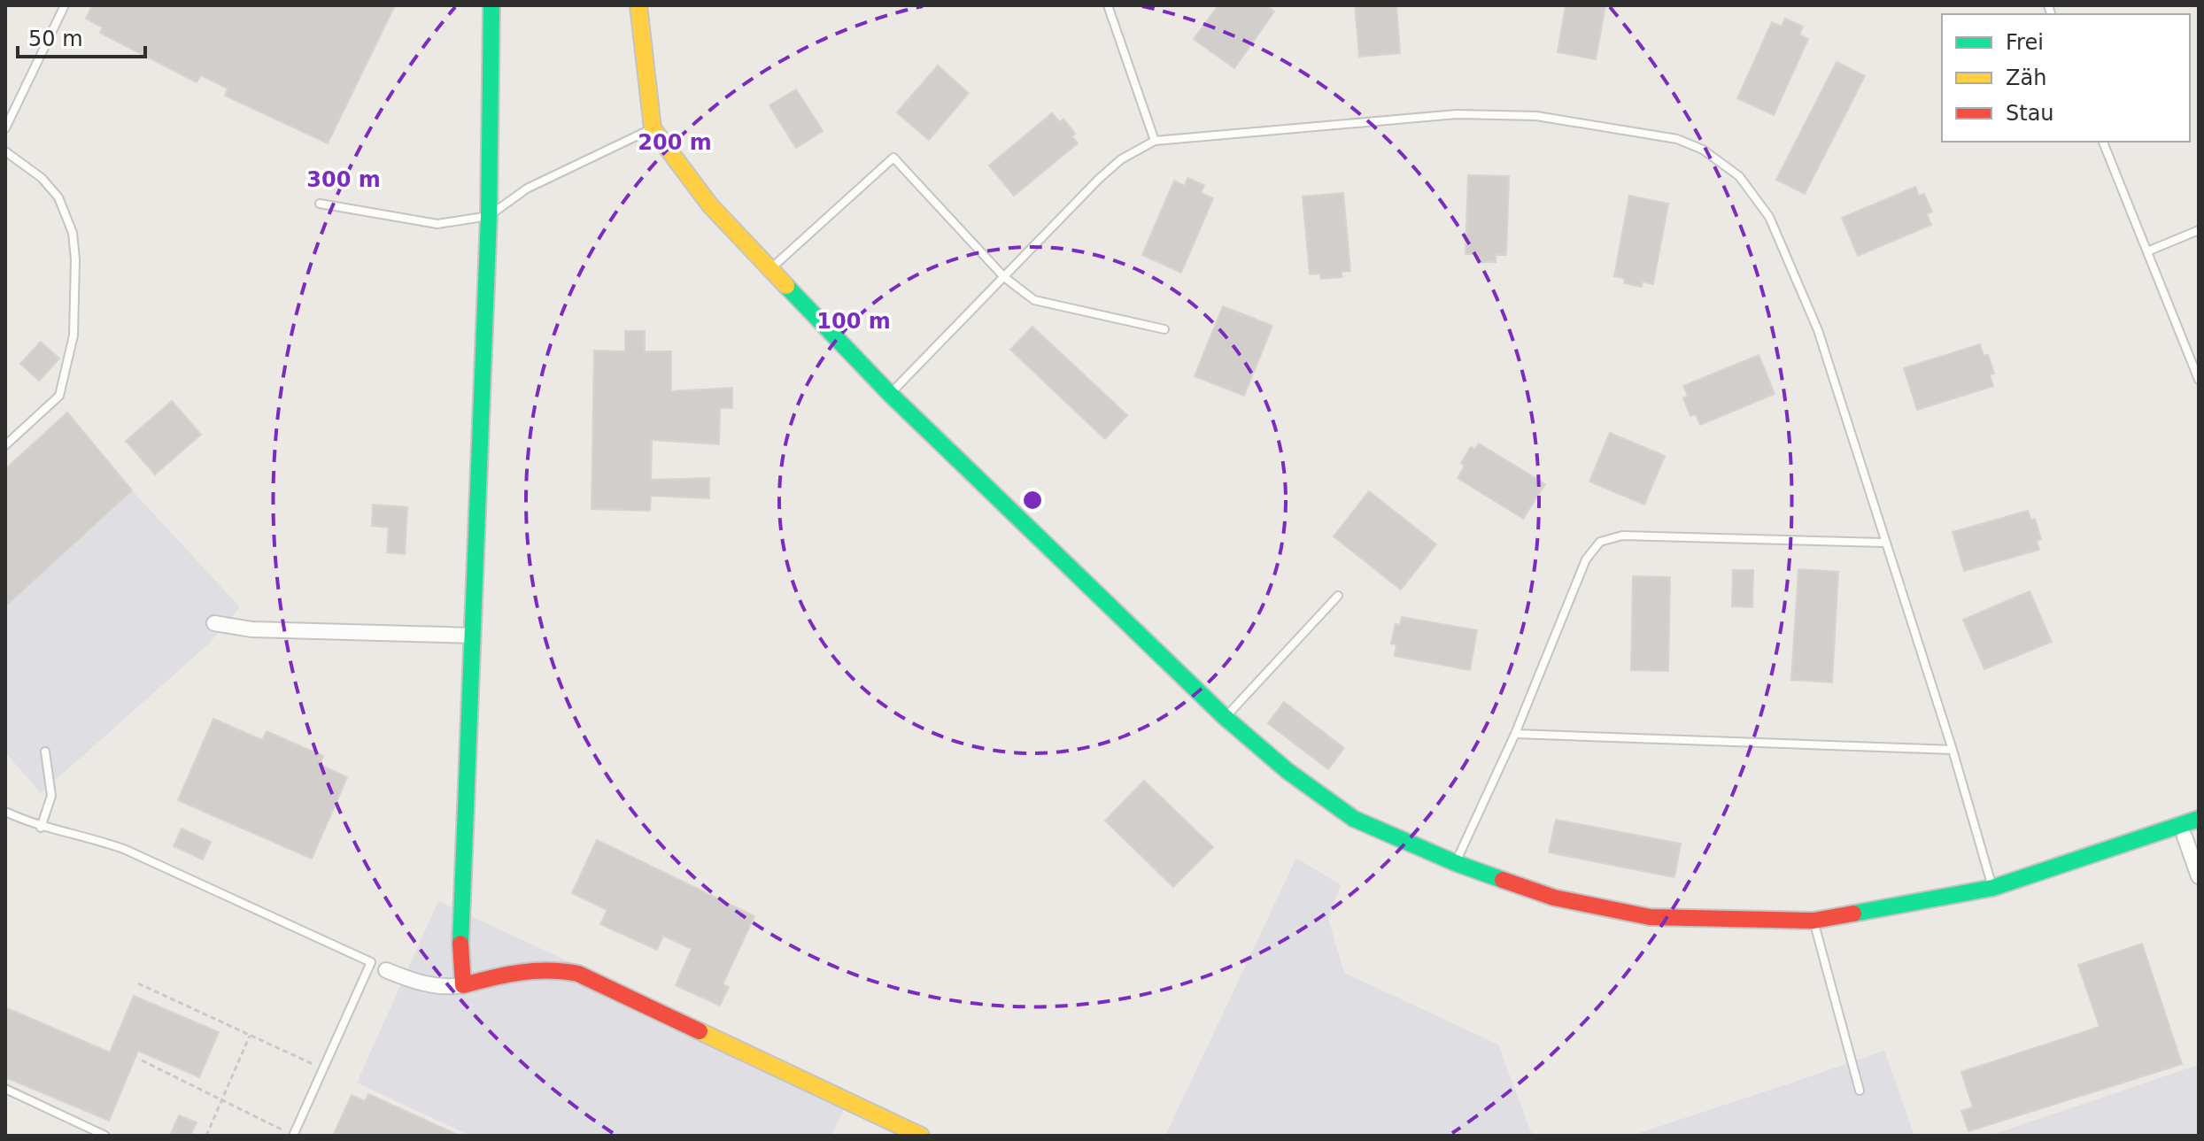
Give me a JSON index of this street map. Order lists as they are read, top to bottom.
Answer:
{
  "legend": ["Frei", "Zäh", "Stau"],
  "scale_bar": "50 m",
  "rings": ["200 m", "300 m", "100 m"]
}
